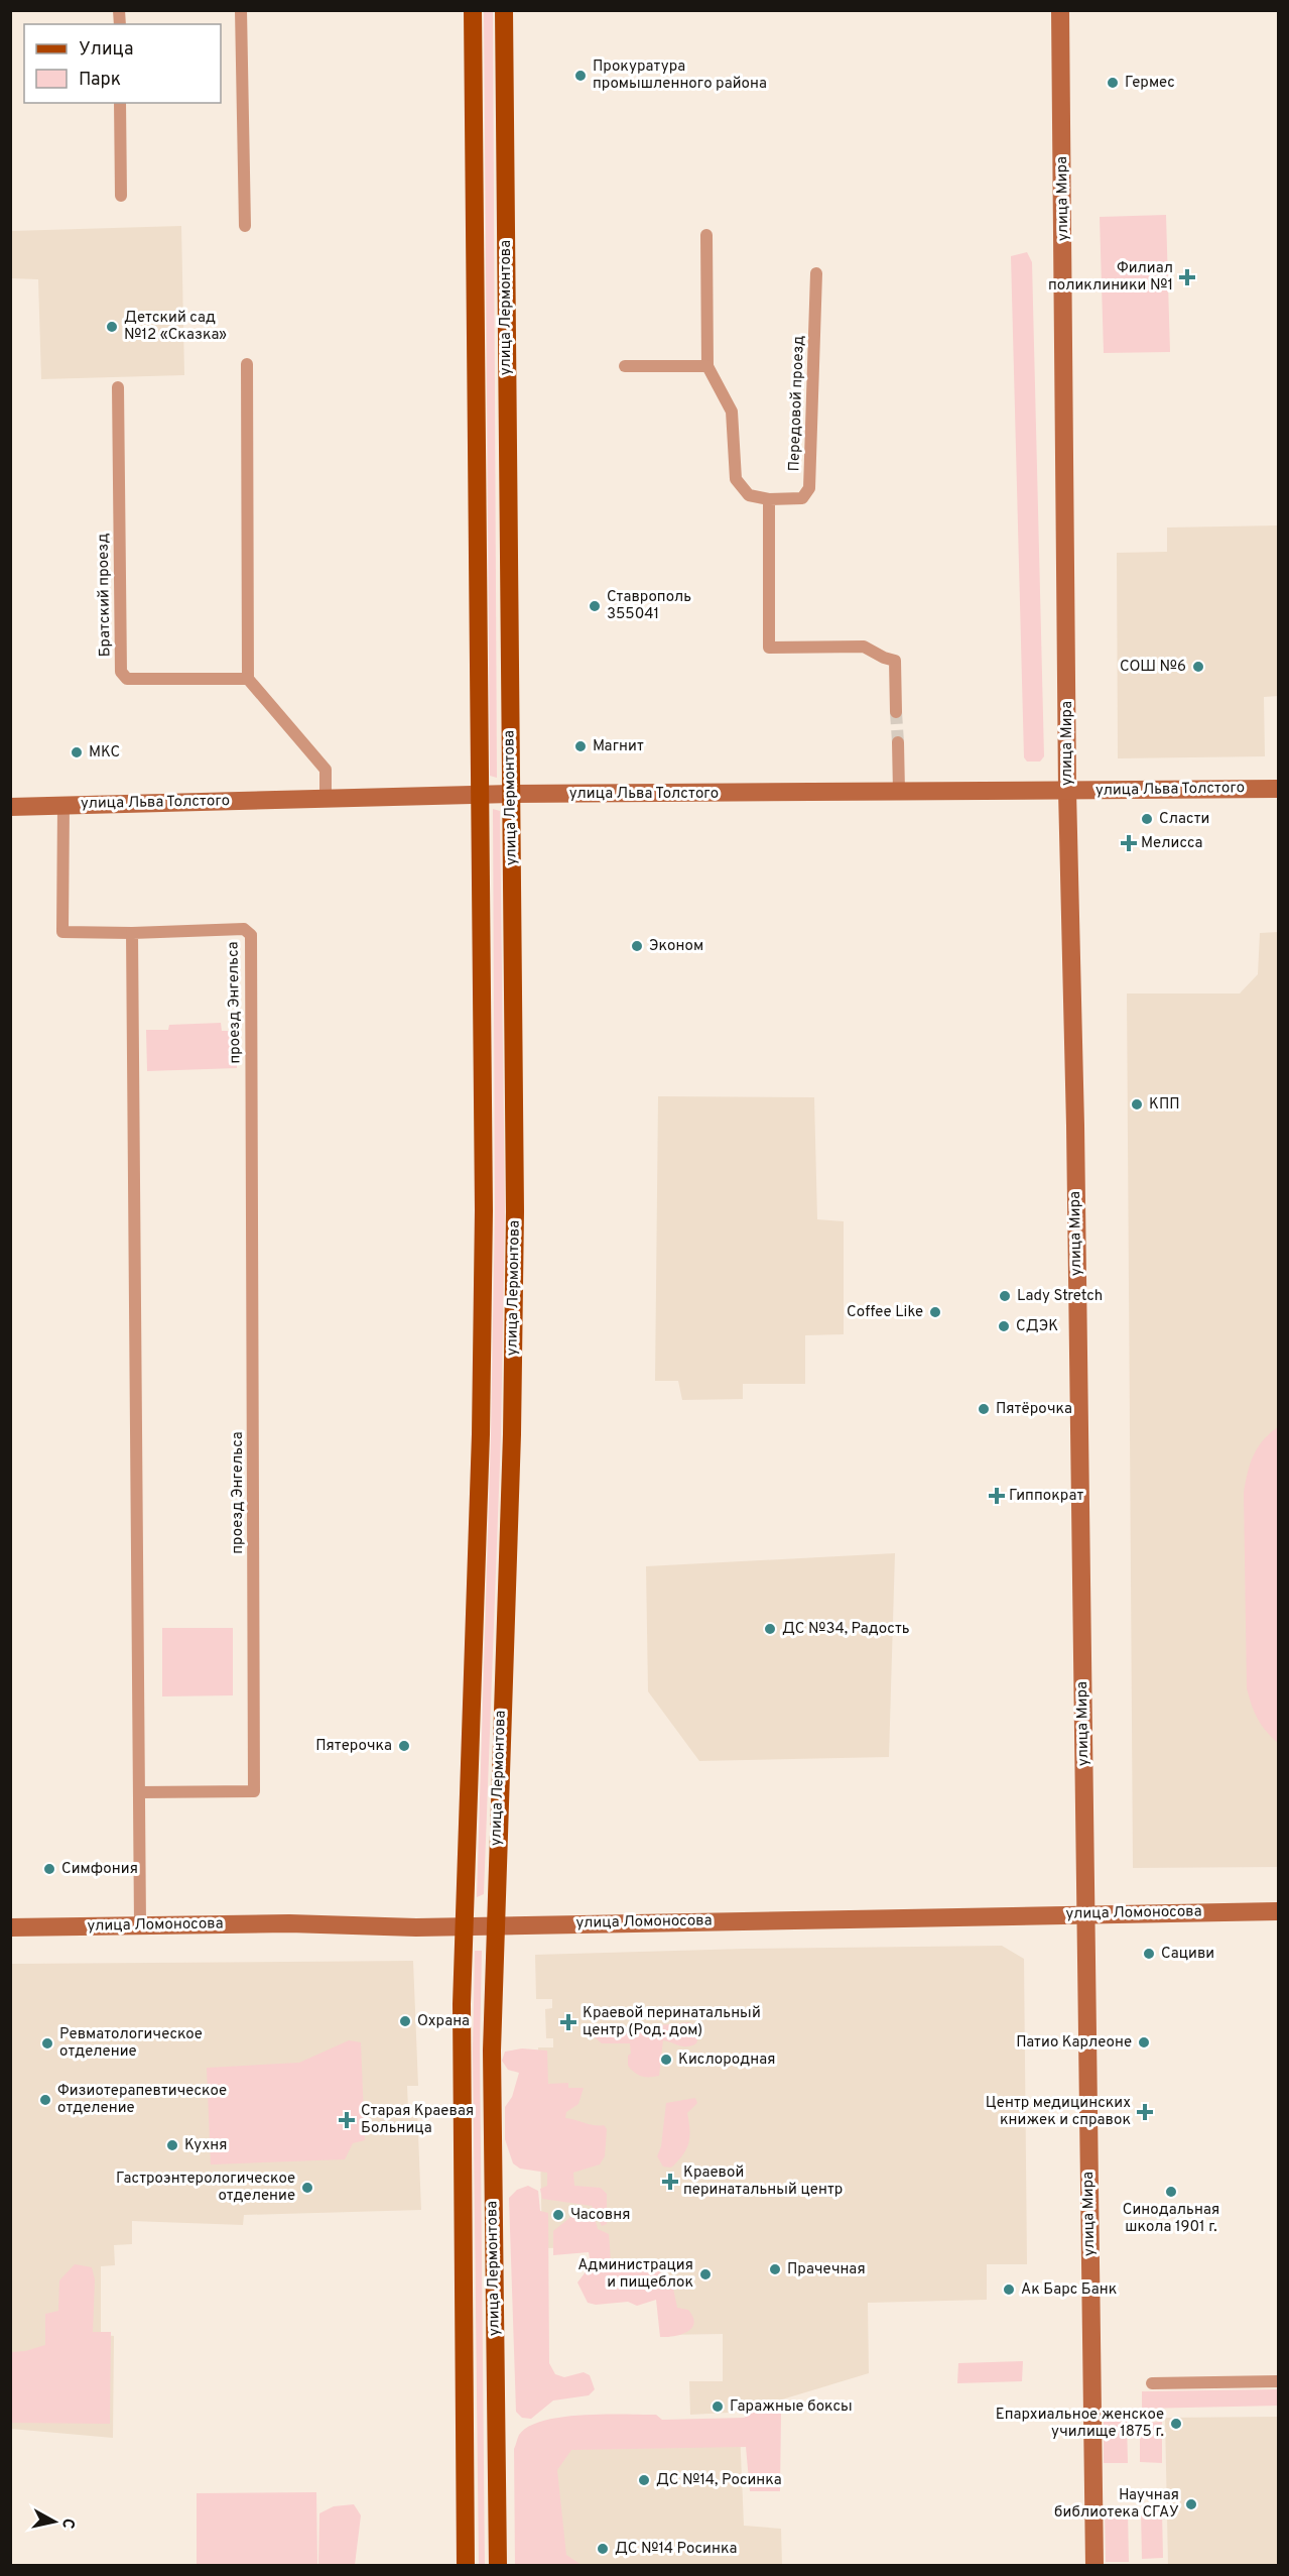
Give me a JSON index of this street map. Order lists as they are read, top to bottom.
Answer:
{
  "streets": {
    "main road": ["улица Лермонтова"],
    "street": [
      "улица Мира",
      "Передовой проезд",
      "Братский проезд",
      "улица Льва Толстого",
      "проезд Энгельса",
      "улица Ломоносова"
    ]
  },
  "crossings": [
    ["улица Мира", "улица Льва Толстого"],
    ["улица Мира", "улица Ломоносова"],
    ["улица Лермонтова", "улица Льва Толстого"],
    ["улица Лермонтова", "улица Ломоносова"]
  ],
  "places": {
    "other": [
      "Прокуратура промышленного района",
      "Гермес",
      "Детский сад №12 «Сказка»",
      "Ставрополь 355041",
      "СОШ №6",
      "Магнит",
      "МКС",
      "Сласти",
      "Эконом",
      "КПП",
      "Lady Stretch",
      "Coffee Like",
      "СДЭК",
      "Пятёрочка",
      "ДС №34, Радость",
      "Пятерочка",
      "Симфония",
      "Сациви",
      "Охрана",
      "Патио Карлеоне",
      "Ревматологическое отделение",
      "Кислородная",
      "Физиотерапевтическое отделение",
      "Кухня",
      "Гастроэнтерологическое отделение",
      "Синодальная школа 1901 г.",
      "Часовня",
      "Прачечная",
      "Администрация и пищеблок",
      "Ак Барс Банк",
      "Гаражные боксы",
      "Епархиальное женское училище 1875 г.",
      "ДС №14, Росинка",
      "Научная библиотека СГАУ",
      "ДС №14 Росинка"
    ],
    "health": [
      "Филиал поликлиники №1",
      "Мелисса",
      "Гиппократ",
      "Краевой перинатальный центр (Род. дом)",
      "Центр медицинских книжек и справок",
      "Старая Краевая Больница",
      "Краевой перинатальный центр"
    ]
  },
  "legend": ["Улица", "Парк"],
  "north": "right"
}
